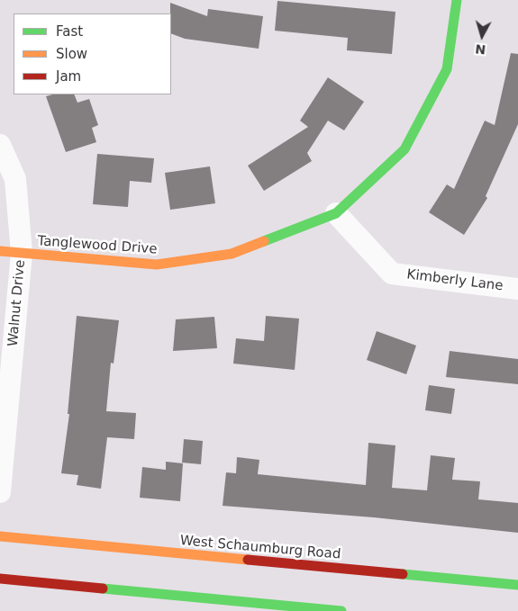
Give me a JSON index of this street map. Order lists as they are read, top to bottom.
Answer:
{
  "streets": {
    "main road": ["Tanglewood Drive", "West Schaumburg Road"],
    "street": ["Kimberly Lane", "Walnut Drive"]
  },
  "crossings": [
    ["Tanglewood Drive", "Kimberly Lane"],
    ["Tanglewood Drive", "Walnut Drive"]
  ],
  "legend": ["Fast", "Slow", "Jam"],
  "north": "bottom"
}
